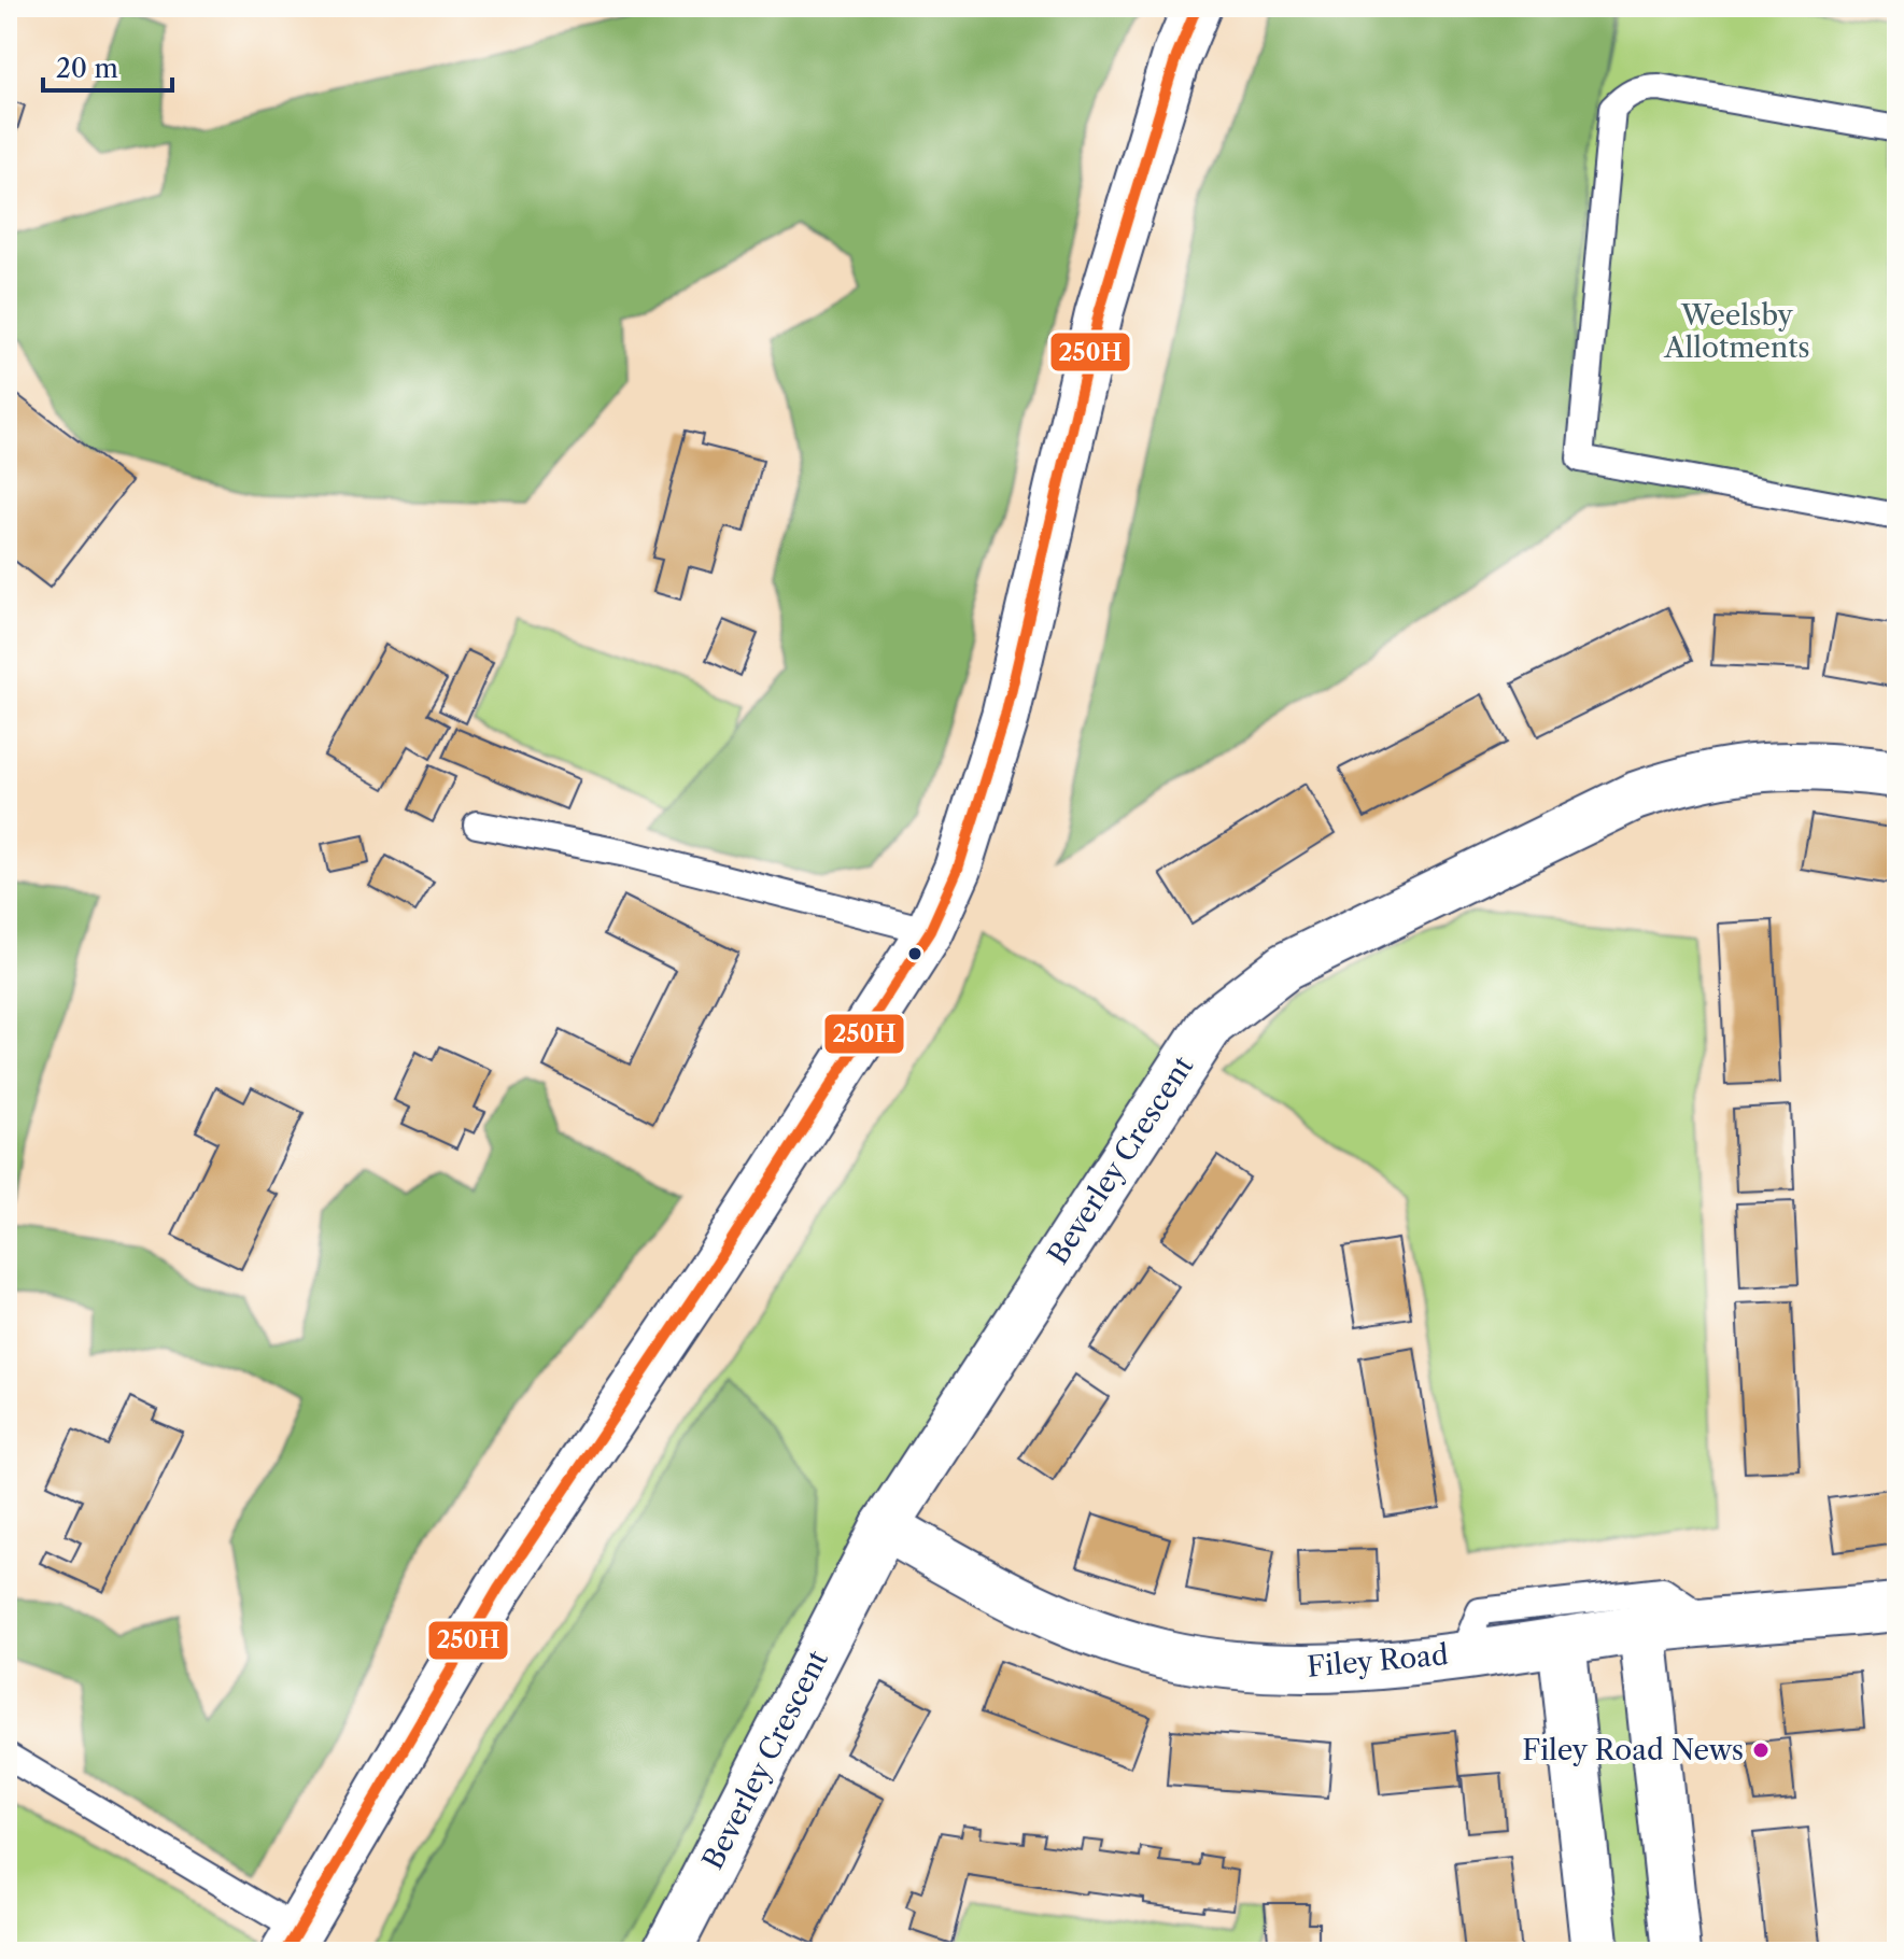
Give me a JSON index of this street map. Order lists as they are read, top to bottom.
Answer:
{
  "streets": {
    "street": ["Beverley Crescent", "Filey Road"]
  },
  "crossings": [
    ["Beverley Crescent", "Filey Road"]
  ],
  "parks": ["Weelsby Allotments"],
  "places": ["Filey Road News"],
  "lines": ["transit line 250H"],
  "scale_bar": "20 m"
}
